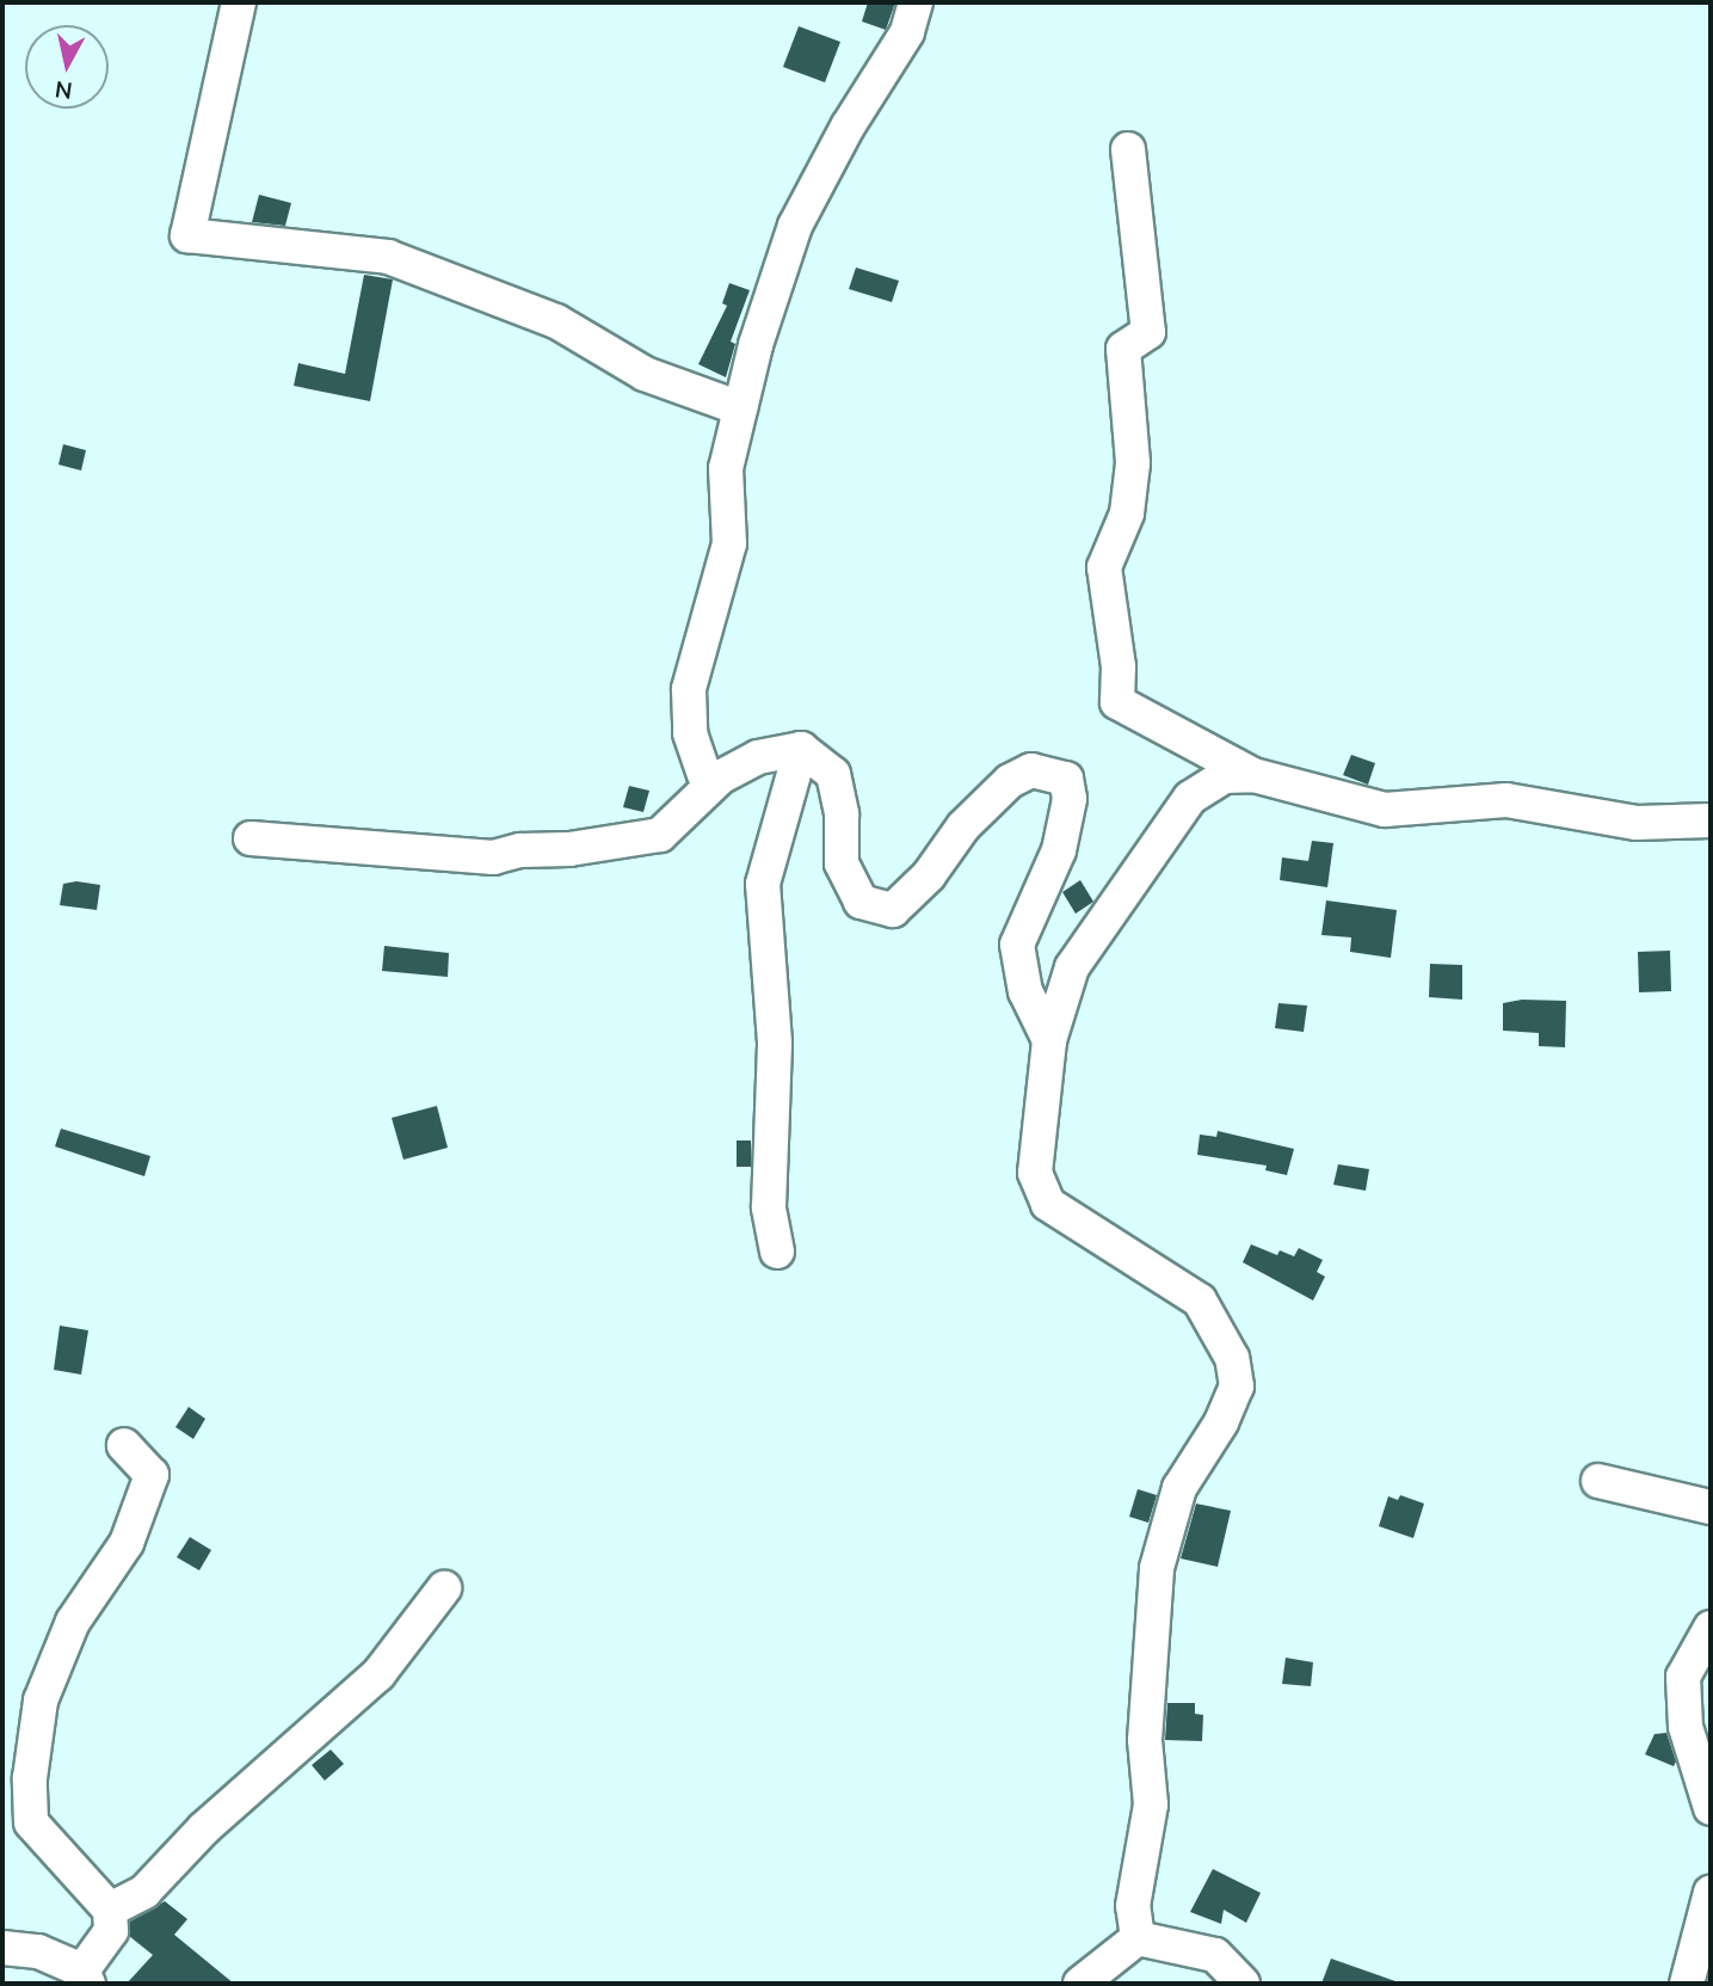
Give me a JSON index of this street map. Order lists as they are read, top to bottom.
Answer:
{
  "north": "bottom"
}
